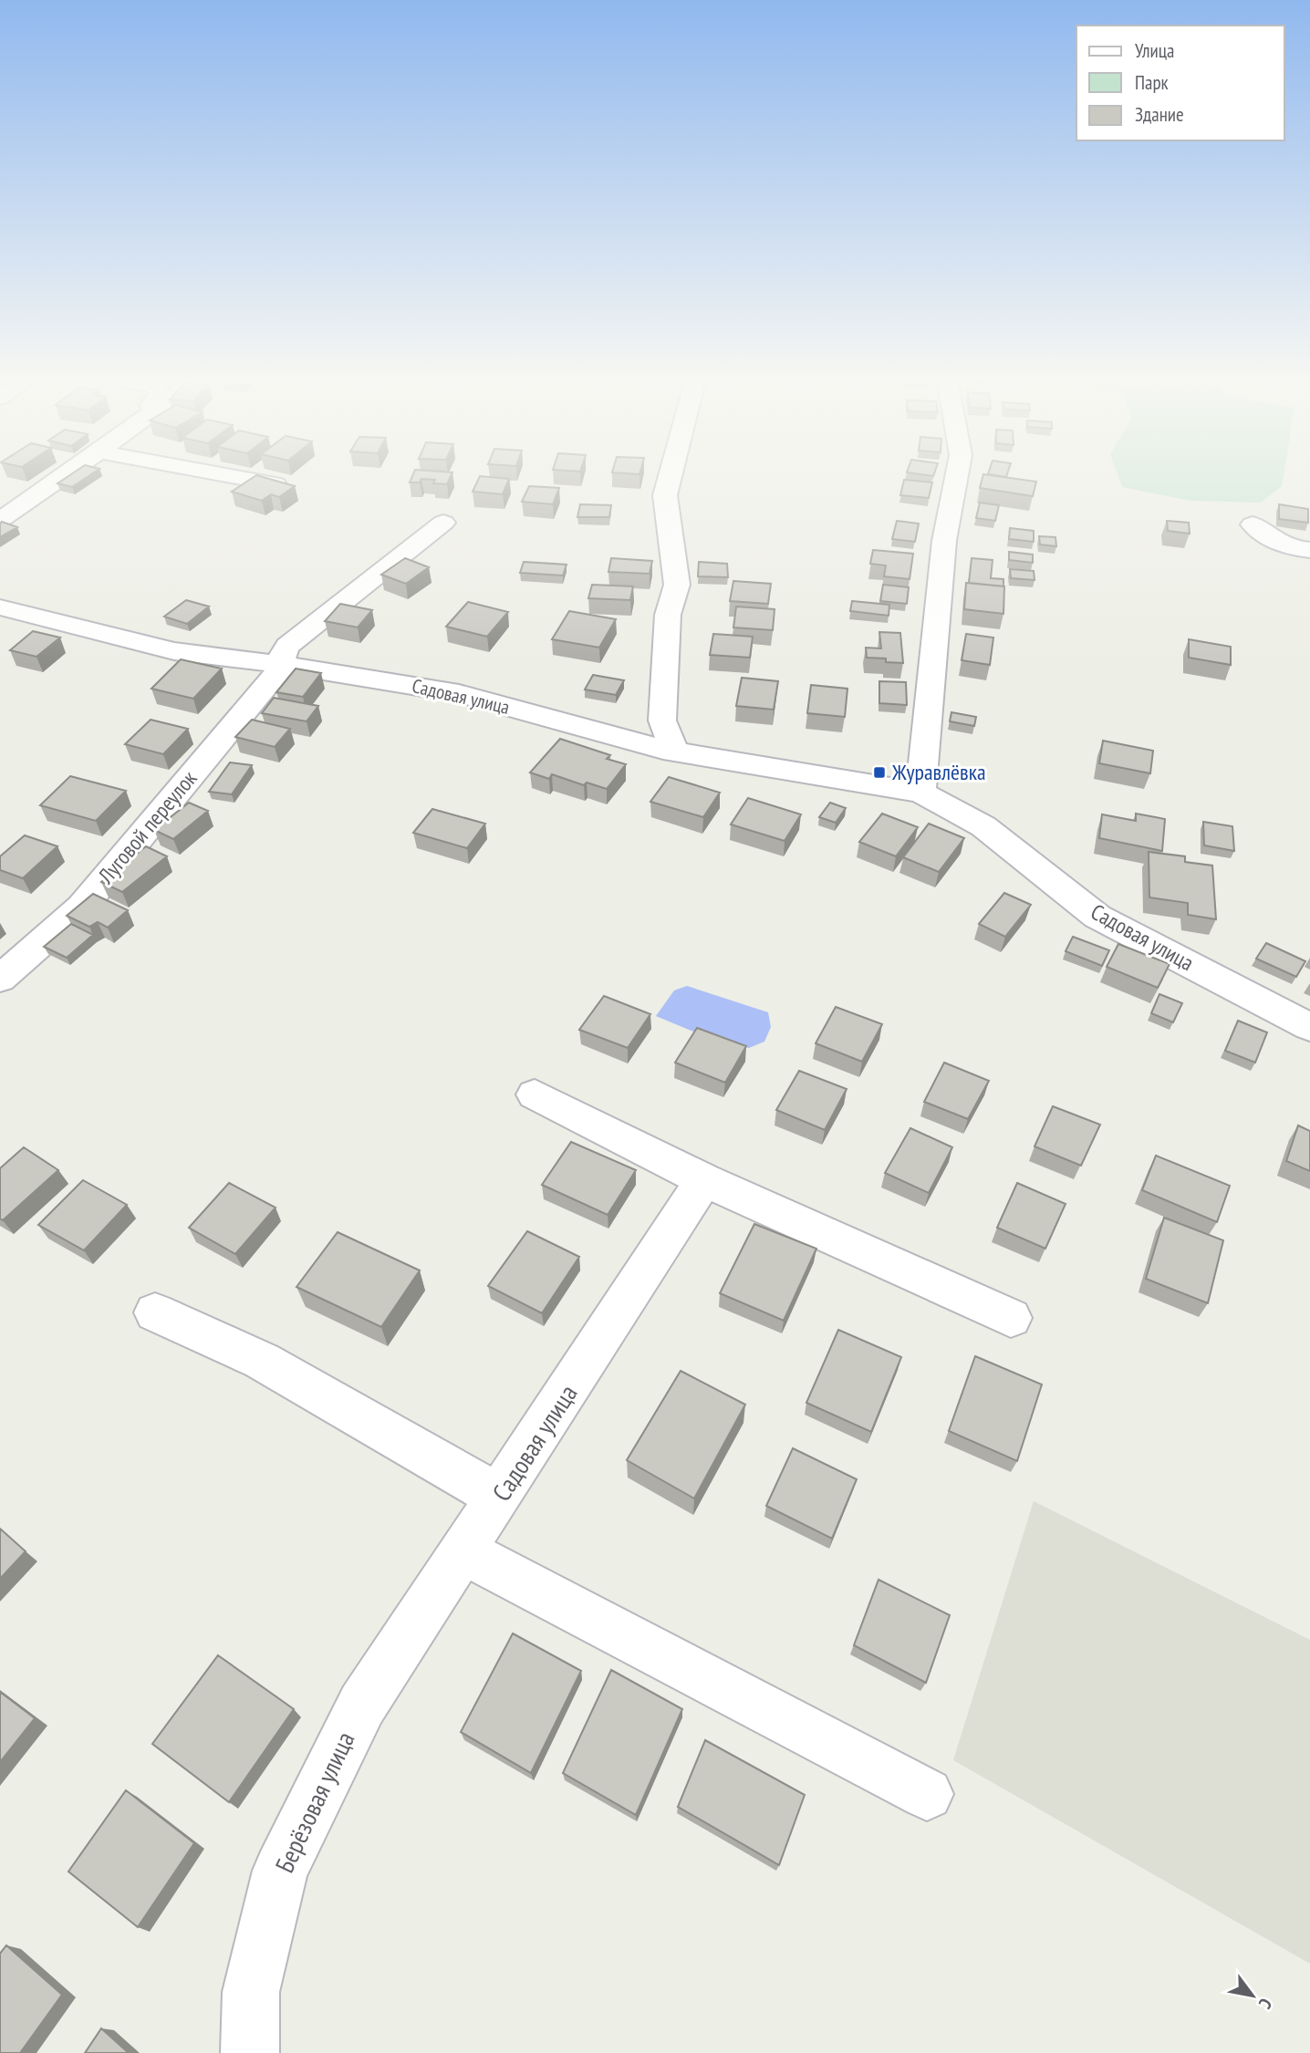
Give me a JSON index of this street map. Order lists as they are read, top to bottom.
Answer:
{
  "streets": {
    "street": ["Садовая улица", "Луговой переулок", "Берёзовая улица"]
  },
  "crossings": [
    ["Садовая улица", "Луговой переулок"],
    ["Садовая улица", "Берёзовая улица"]
  ],
  "places": {
    "transit": ["Журавлёвка"]
  },
  "legend": ["Улица", "Парк", "Здание"],
  "north": "bottom right"
}
